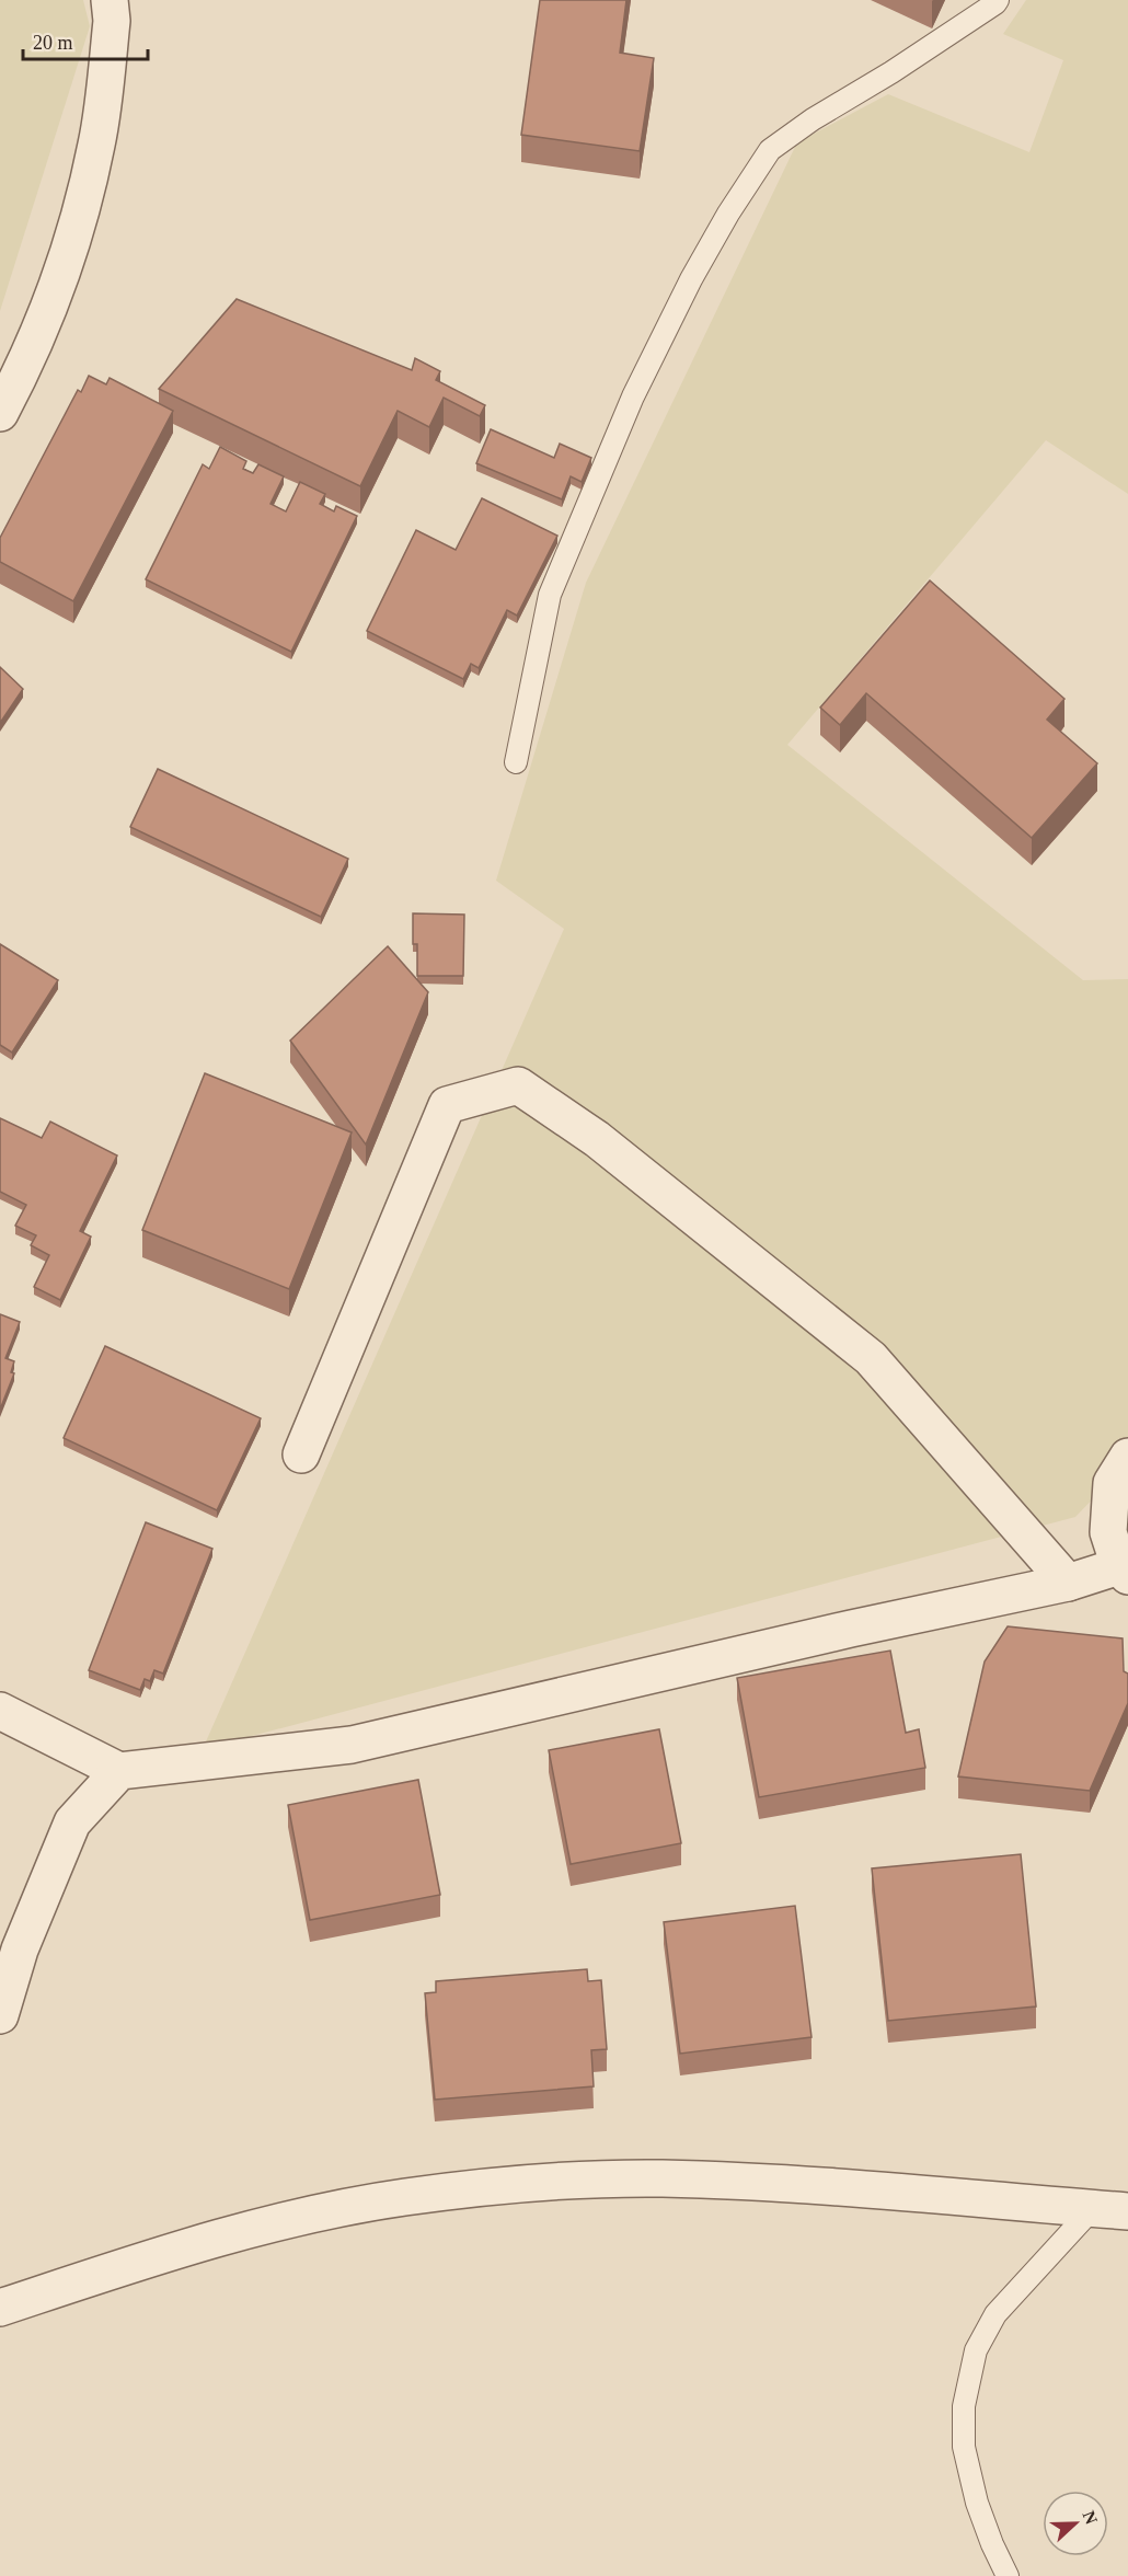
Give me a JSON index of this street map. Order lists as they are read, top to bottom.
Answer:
{
  "scale_bar": "20 m",
  "north": "right"
}
